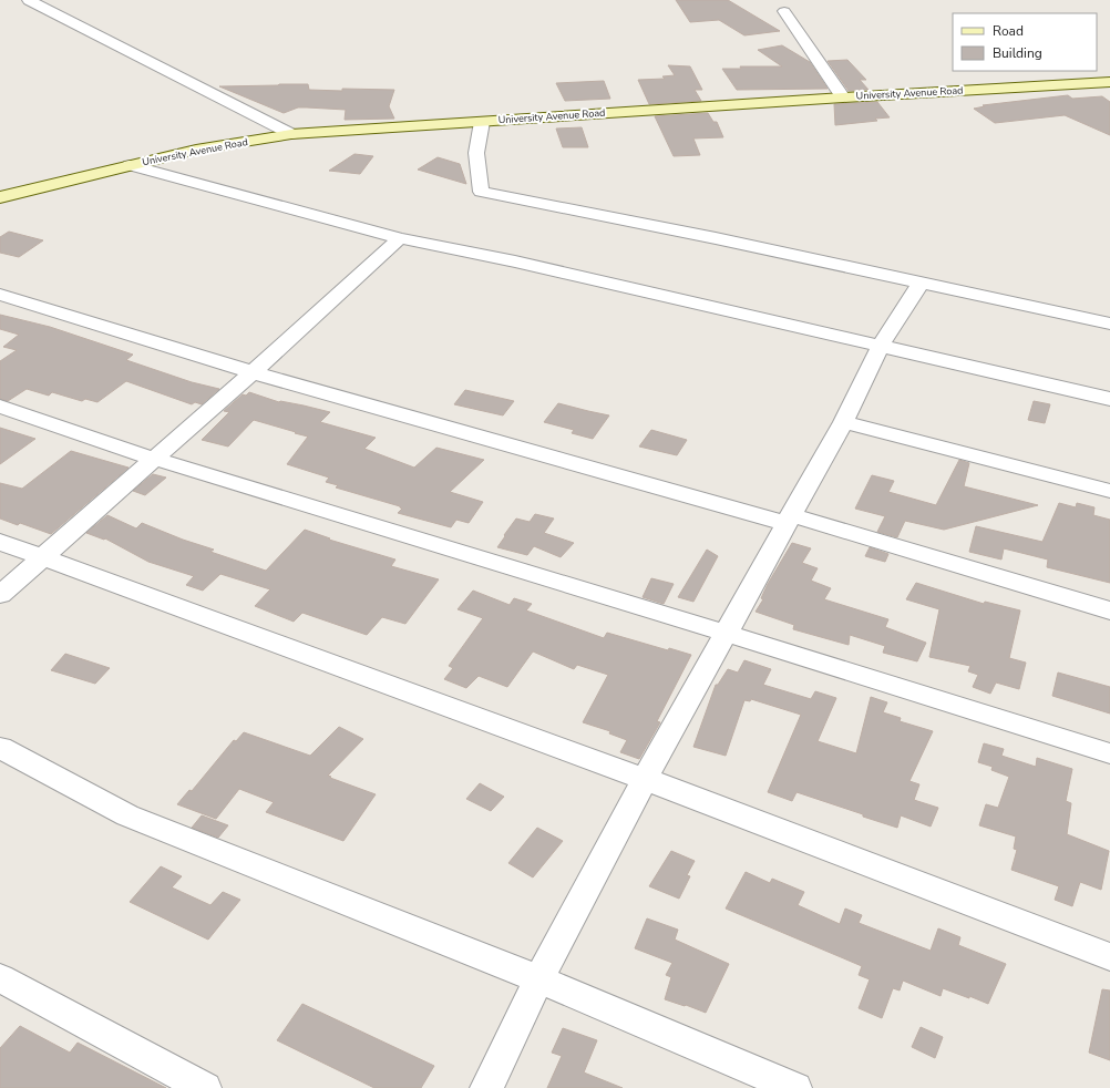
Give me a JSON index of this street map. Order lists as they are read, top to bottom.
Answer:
{
  "streets": {
    "main road": ["University Avenue Road"]
  },
  "legend": ["Road", "Building"]
}
